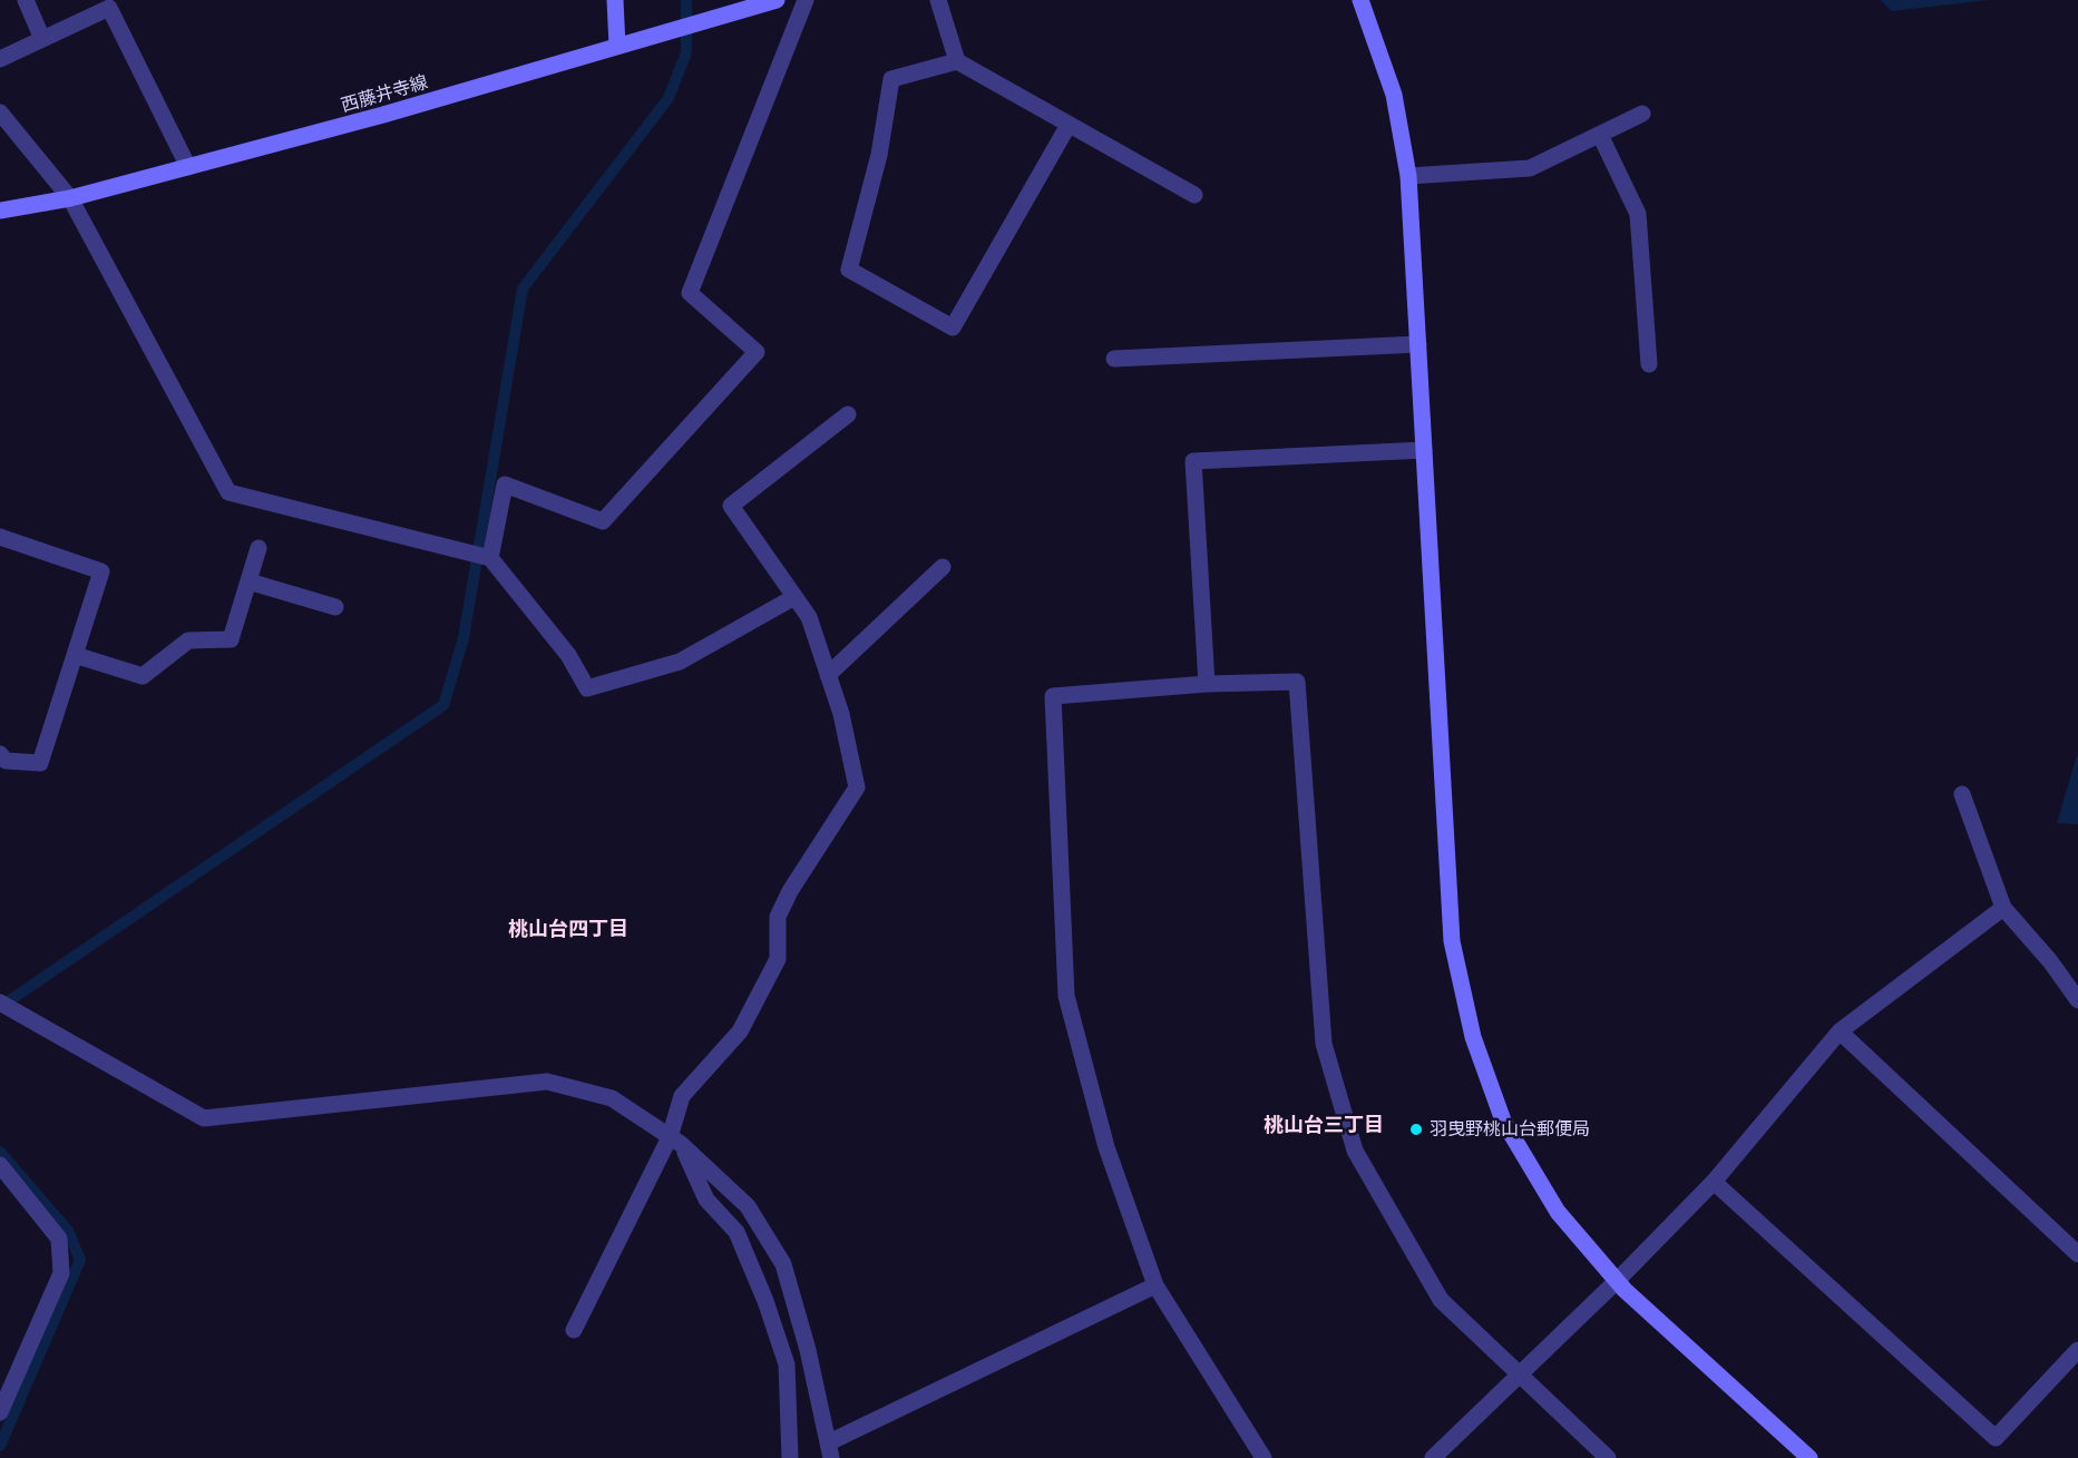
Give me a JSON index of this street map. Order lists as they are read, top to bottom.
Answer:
{
  "streets": {
    "street": ["西藤井寺線"]
  },
  "districts": ["桃山台四丁目", "桃山台三丁目"],
  "places": ["羽曳野桃山台郵便局"]
}
